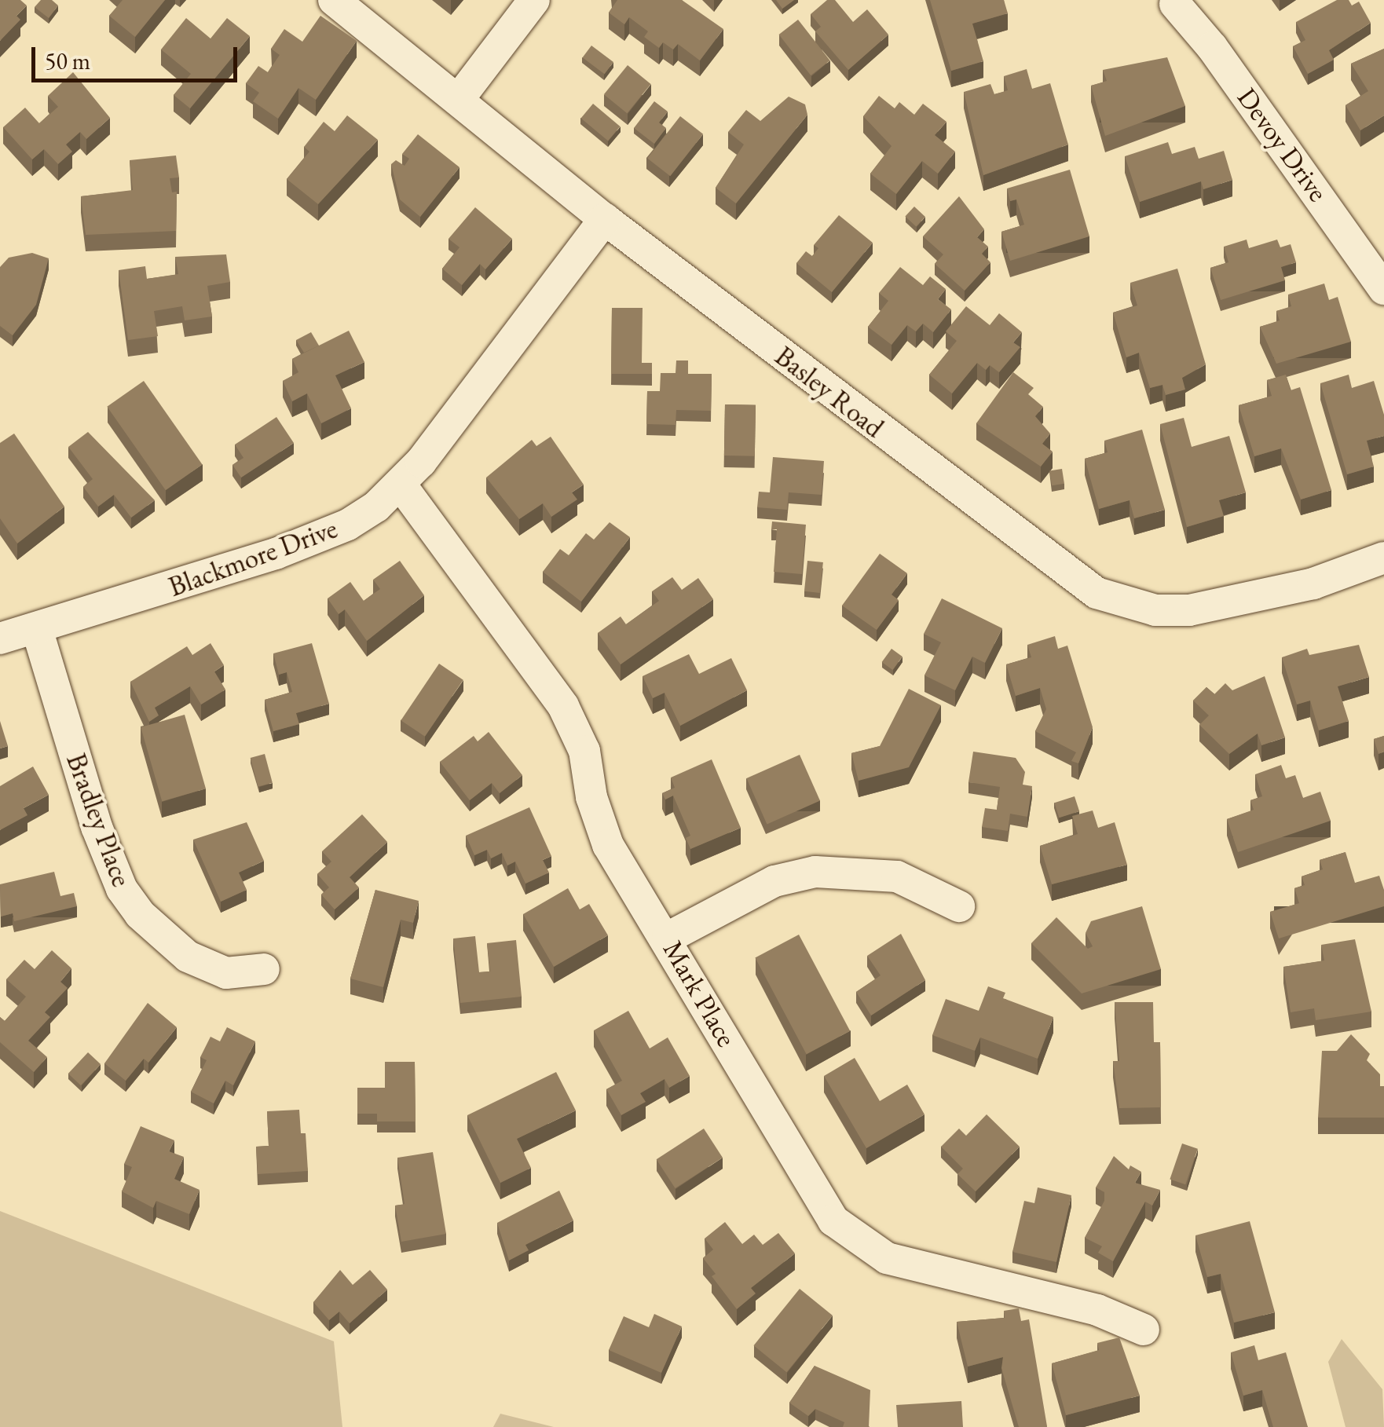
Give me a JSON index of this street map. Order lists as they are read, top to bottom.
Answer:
{
  "streets": {
    "street": [
      "Devoy Drive",
      "Basley Road",
      "Blackmore Drive",
      "Bradley Place",
      "Mark Place"
    ]
  },
  "crossings": [
    ["Basley Road", "Blackmore Drive"],
    ["Blackmore Drive", "Bradley Place"],
    ["Blackmore Drive", "Mark Place"]
  ],
  "scale_bar": "50 m"
}
